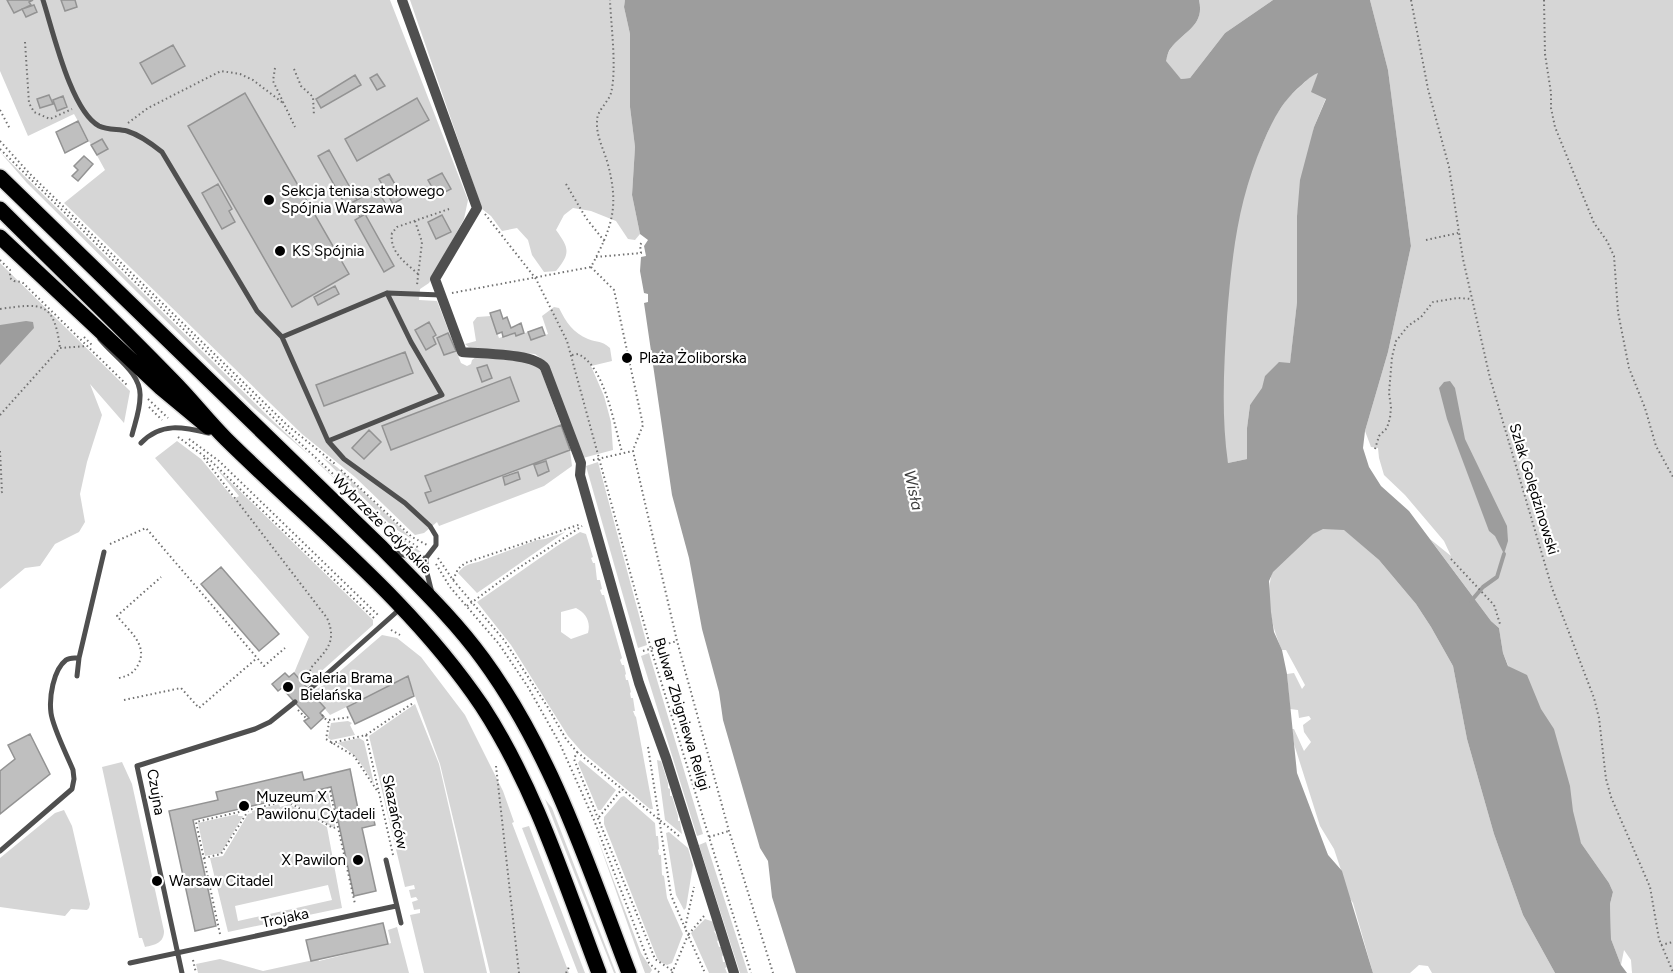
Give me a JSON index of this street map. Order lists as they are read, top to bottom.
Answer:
{
  "streets": {
    "main road": ["Wybrzeże Gdyńskie"],
    "lane": ["Czujna", "Skazańców", "Trojaka"],
    "path": ["Szlak Golędzinowski", "Bulwar Zbigniewa Religi"]
  },
  "crossings": [
    ["Czujna", "Trojaka"],
    ["Skazańców", "Trojaka"]
  ],
  "water": ["Wisła"],
  "places": [
    "Sekcja tenisa stołowego Spójnia Warszawa",
    "KS Spójnia",
    "Plaża Żoliborska",
    "Galeria Brama Bielańska",
    "Muzeum X Pawilonu Cytadeli",
    "X Pawilon",
    "Warsaw Citadel"
  ]
}
